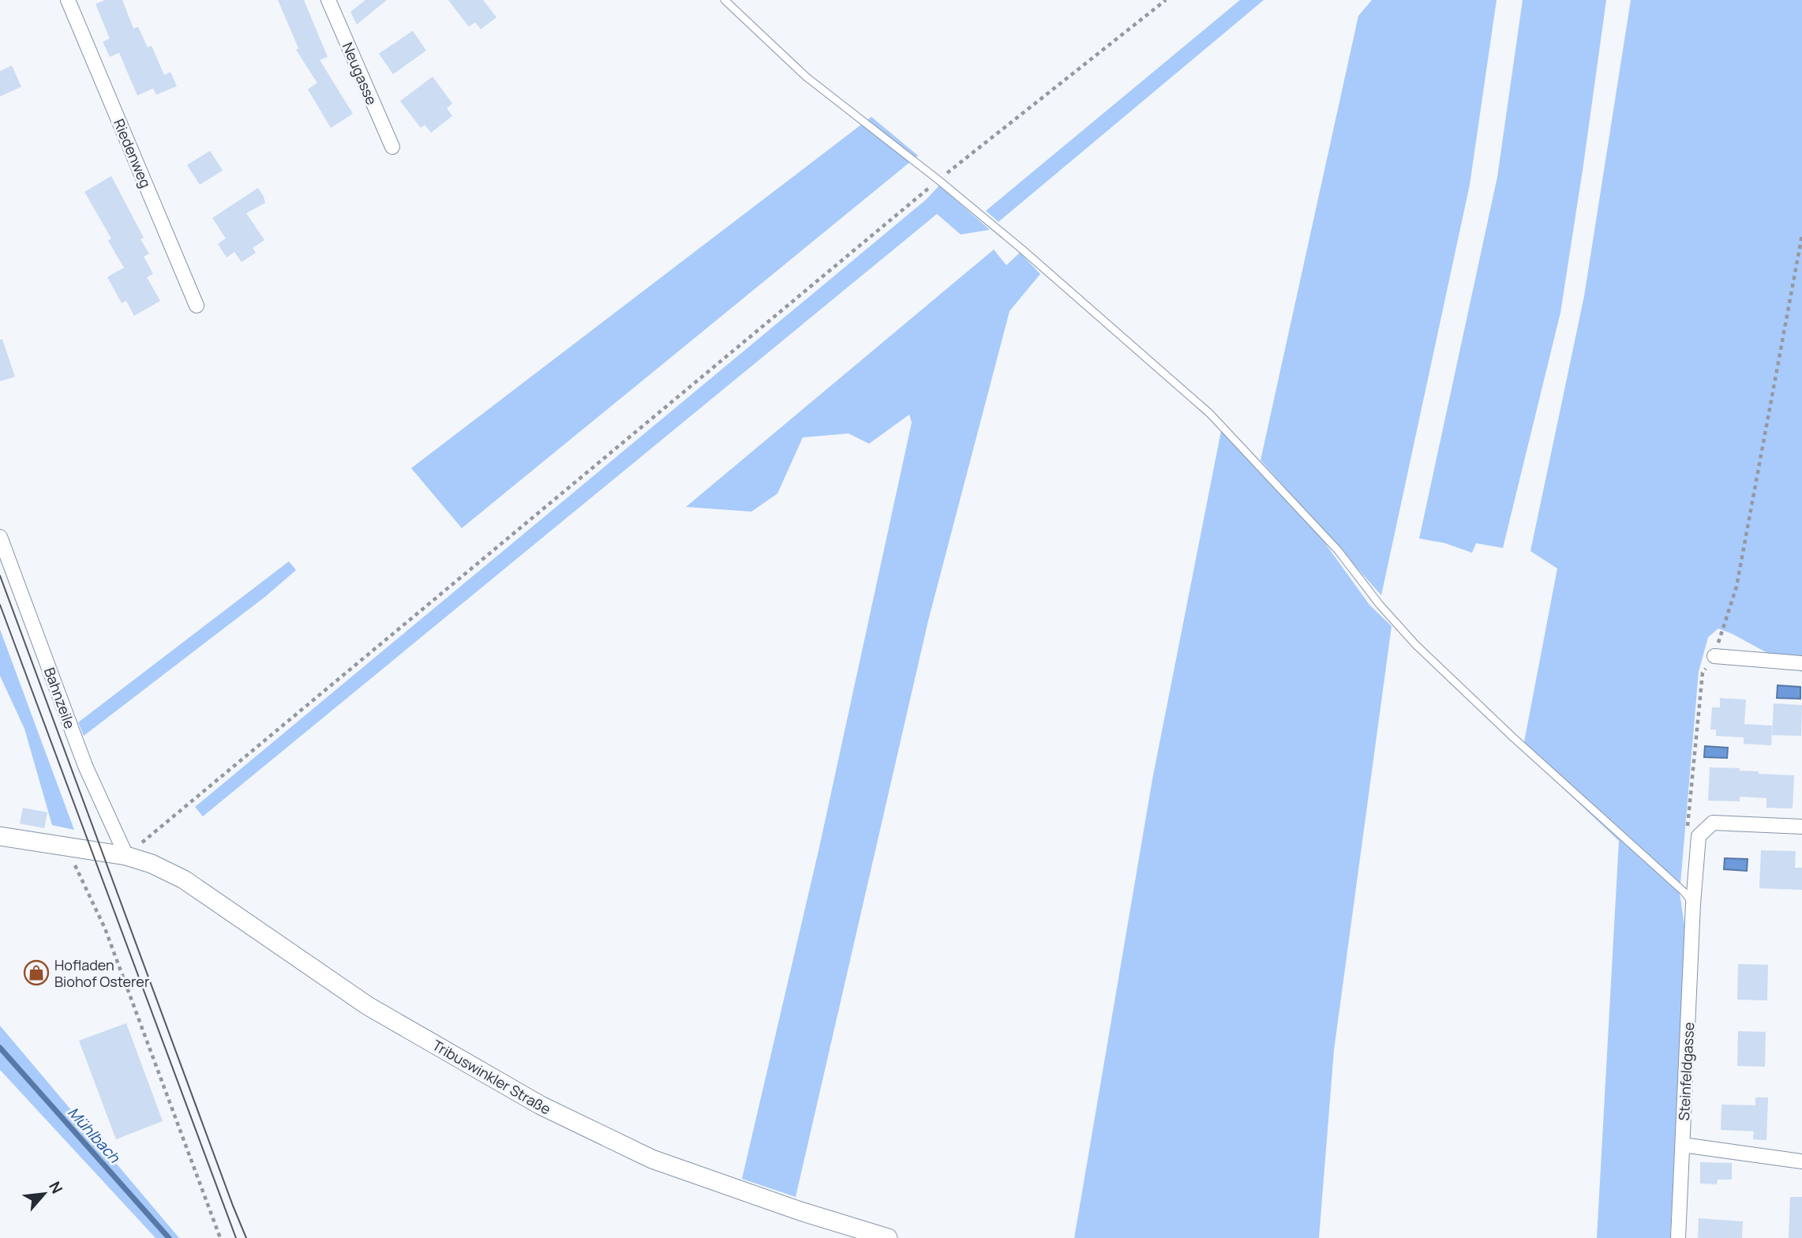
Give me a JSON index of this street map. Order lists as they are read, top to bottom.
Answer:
{
  "streets": {
    "street": [
      "Neugasse",
      "Riedenweg",
      "Bahnzeile",
      "Steinfeldgasse",
      "Tribuswinkler Straße"
    ]
  },
  "crossings": [
    ["Bahnzeile", "Tribuswinkler Straße"]
  ],
  "water": ["Mühlbach"],
  "places": {
    "shop": ["Hofladen Biohof Osterer"]
  },
  "north": "top right"
}
